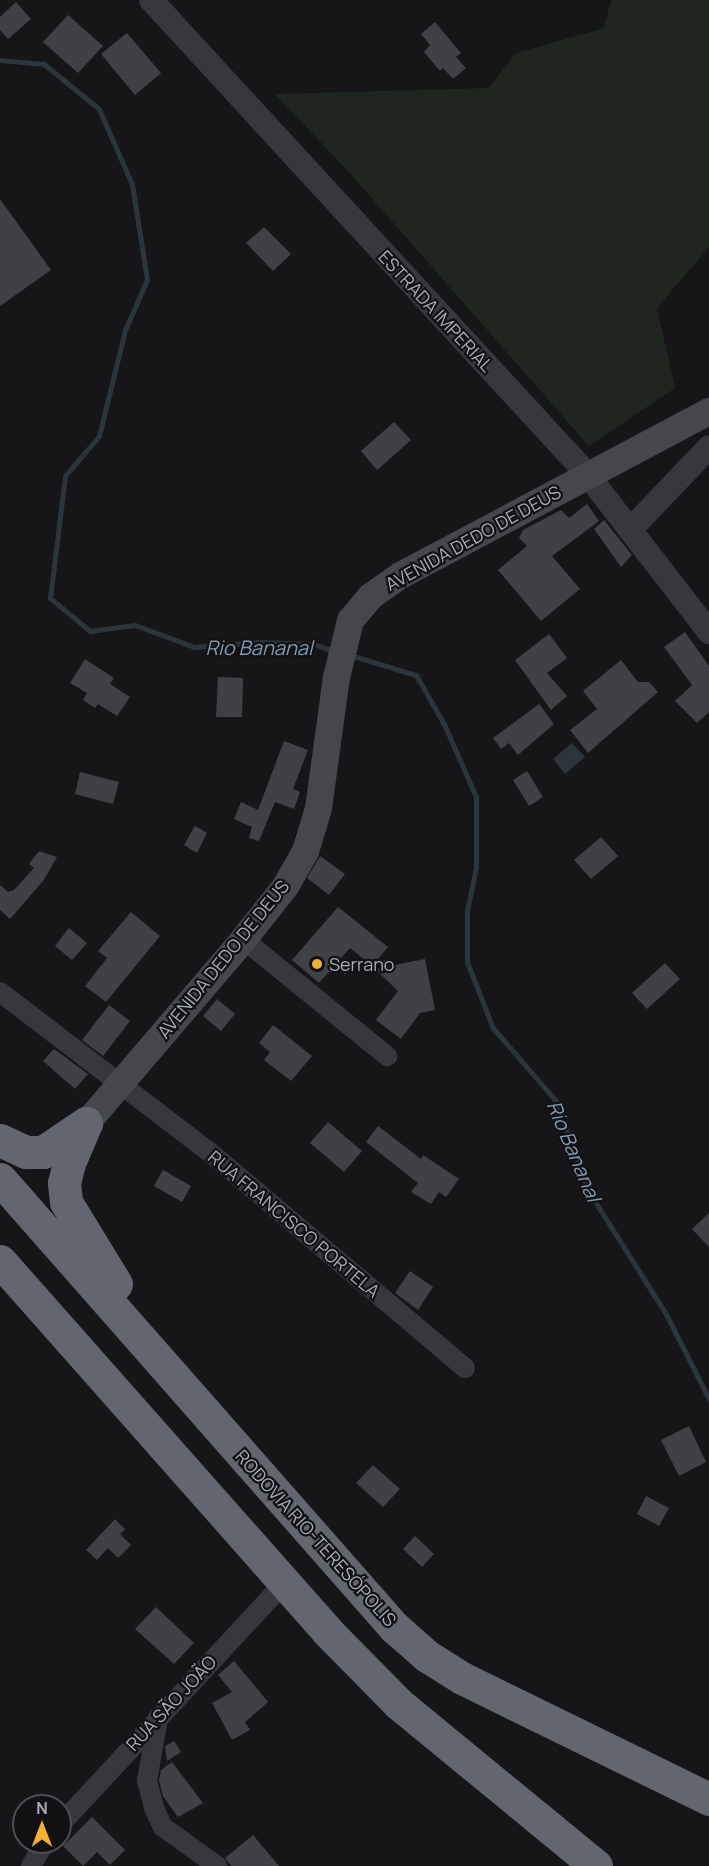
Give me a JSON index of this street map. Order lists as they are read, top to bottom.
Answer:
{
  "streets": {
    "highway": ["RODOVIA RIO-TERESÓPOLIS"],
    "main road": ["AVENIDA DEDO DE DEUS"],
    "street": ["ESTRADA IMPERIAL", "RUA FRANCISCO PORTELA", "RUA SÃO JOÃO"]
  },
  "crossings": [
    ["ESTRADA IMPERIAL", "AVENIDA DEDO DE DEUS"],
    ["AVENIDA DEDO DE DEUS", "RUA FRANCISCO PORTELA"]
  ],
  "water": ["Rio Bananal"],
  "places": ["Serrano"],
  "north": "top"
}
